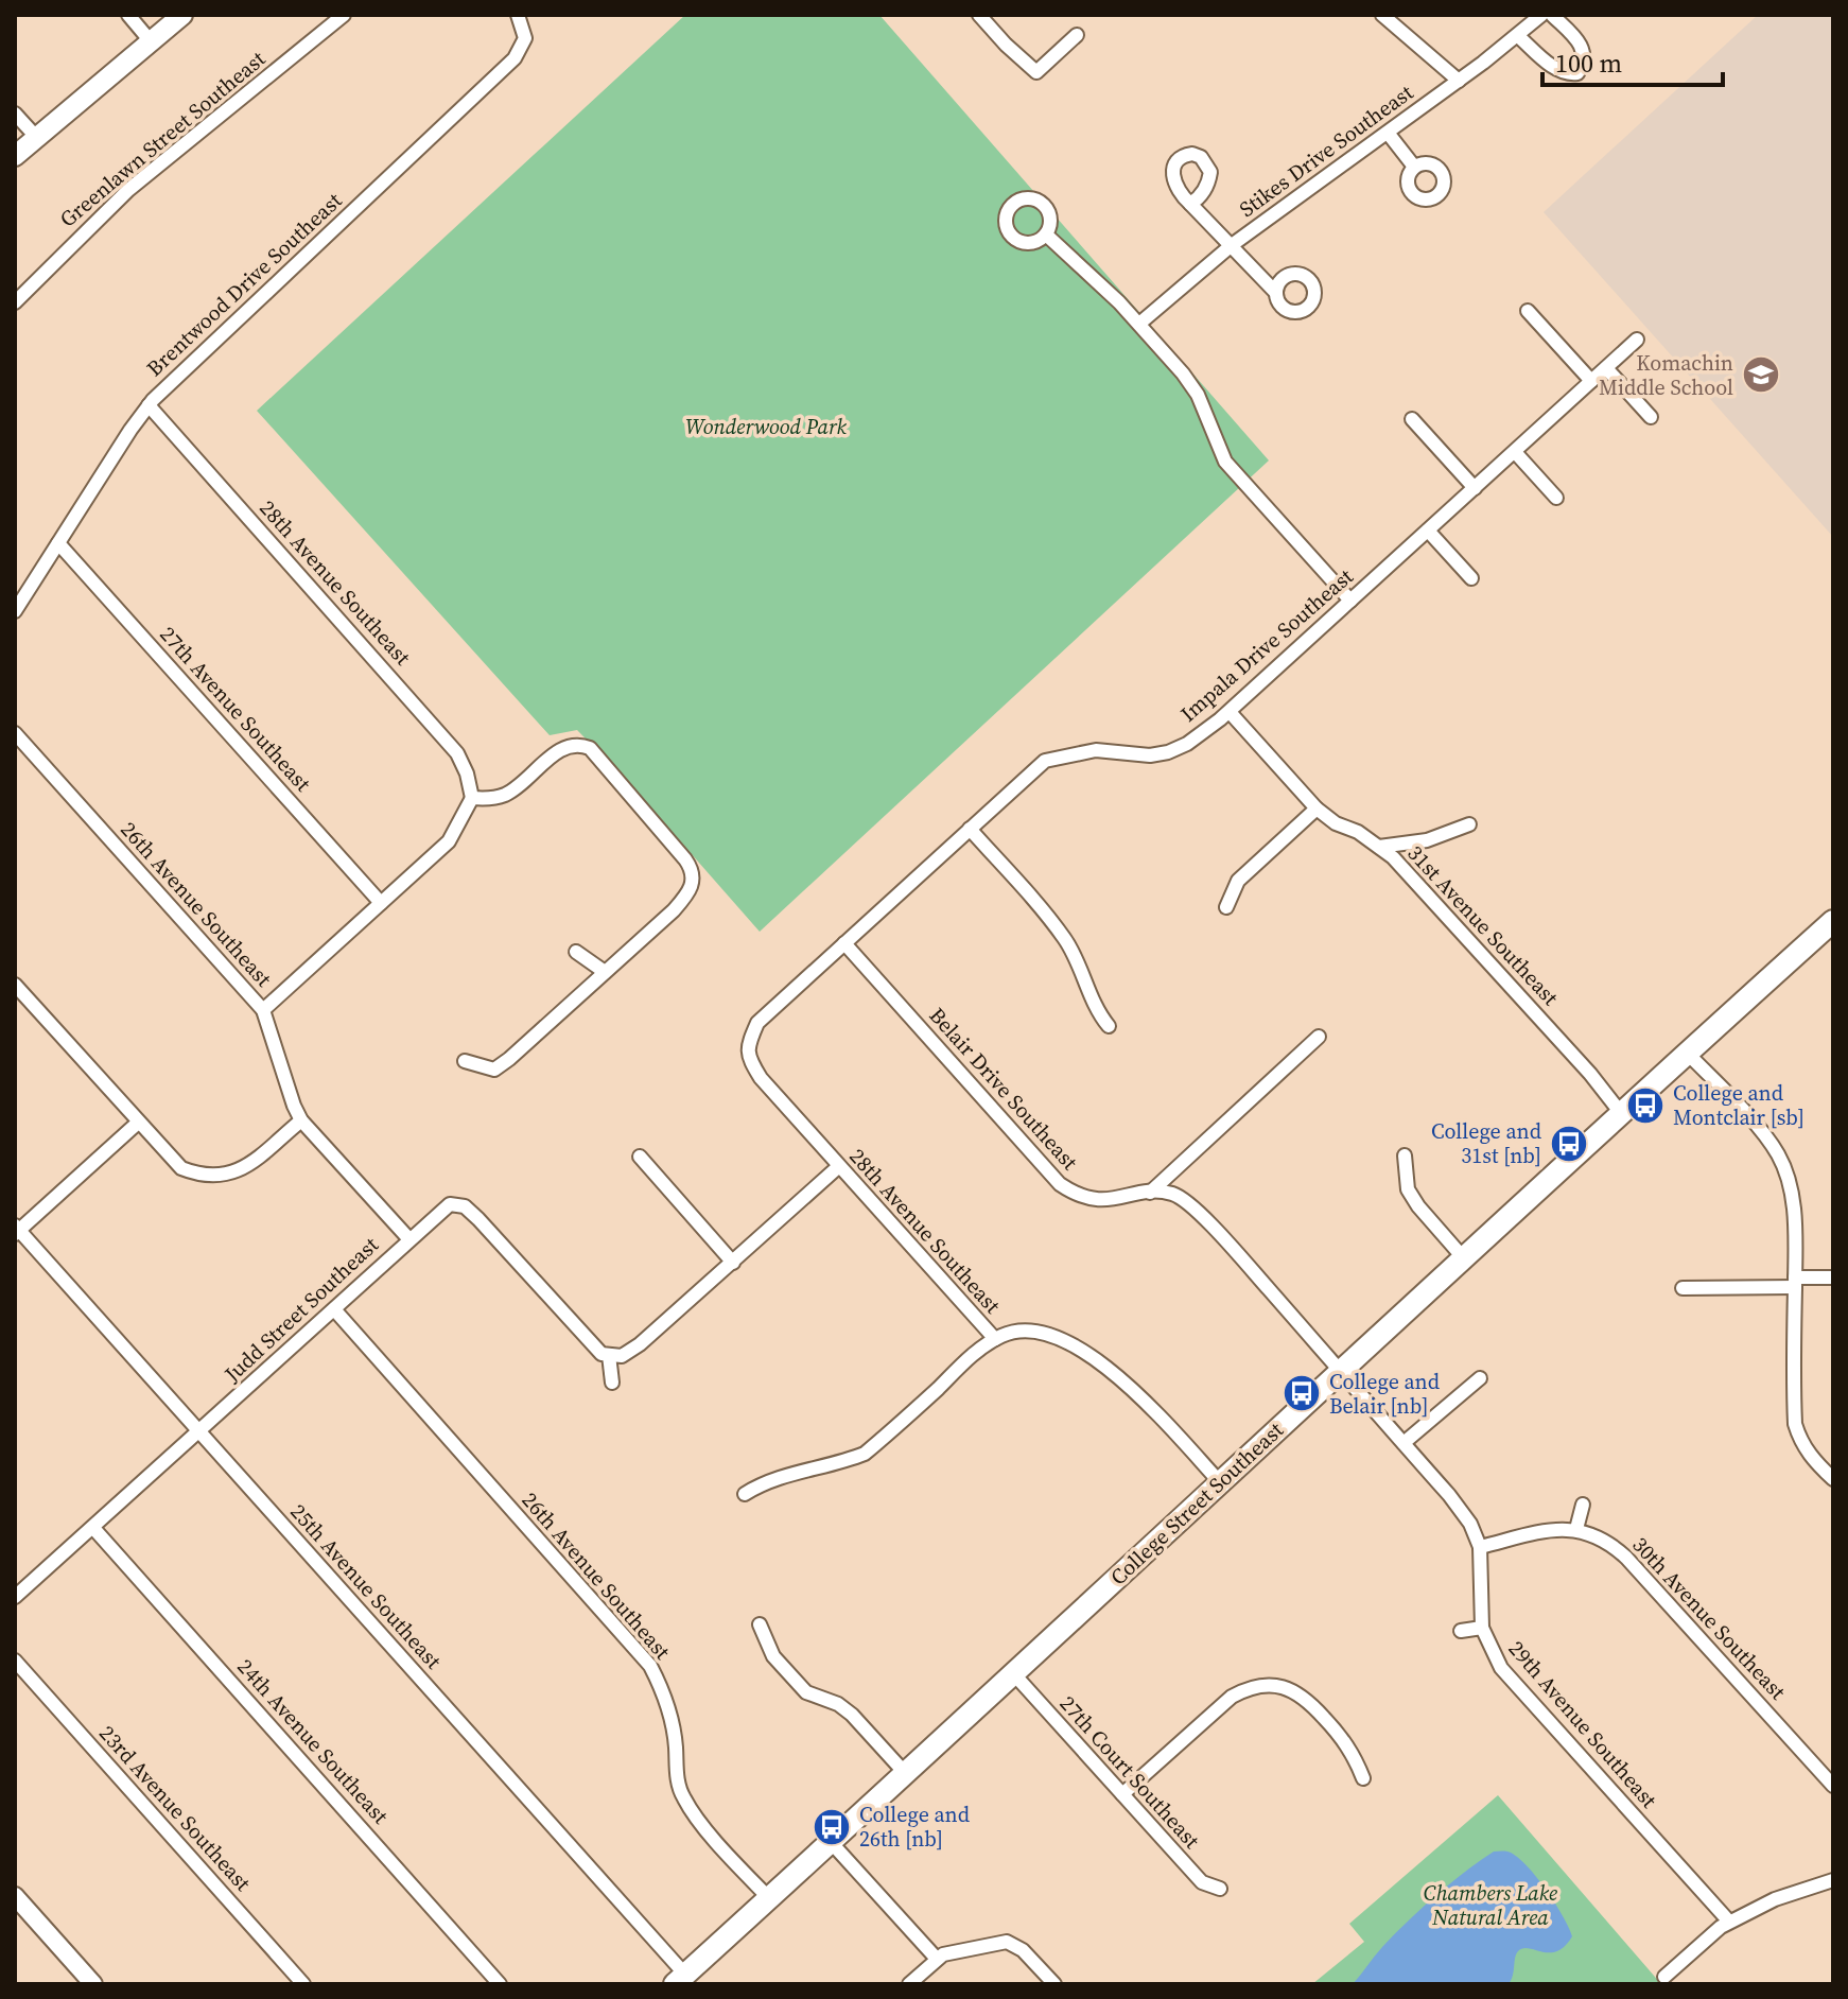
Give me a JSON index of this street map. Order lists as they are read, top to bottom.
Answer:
{
  "streets": {
    "main road": ["College Street Southeast"],
    "street": [
      "Greenlawn Street Southeast",
      "Stikes Drive Southeast",
      "Brentwood Drive Southeast",
      "28th Avenue Southeast",
      "Impala Drive Southeast",
      "27th Avenue Southeast",
      "26th Avenue Southeast",
      "31st Avenue Southeast",
      "Belair Drive Southeast",
      "Judd Street Southeast",
      "25th Avenue Southeast",
      "30th Avenue Southeast",
      "29th Avenue Southeast",
      "24th Avenue Southeast",
      "27th Court Southeast",
      "23rd Avenue Southeast"
    ]
  },
  "crossings": [
    ["Brentwood Drive Southeast", "28th Avenue Southeast"],
    ["Brentwood Drive Southeast", "27th Avenue Southeast"],
    ["28th Avenue Southeast", "Impala Drive Southeast"],
    ["28th Avenue Southeast", "College Street Southeast"],
    ["Impala Drive Southeast", "31st Avenue Southeast"],
    ["Impala Drive Southeast", "Belair Drive Southeast"],
    ["26th Avenue Southeast", "Judd Street Southeast"],
    ["26th Avenue Southeast", "College Street Southeast"],
    ["31st Avenue Southeast", "College Street Southeast"],
    ["Belair Drive Southeast", "College Street Southeast"],
    ["Belair Drive Southeast", "29th Avenue Southeast"],
    ["Judd Street Southeast", "25th Avenue Southeast"],
    ["Judd Street Southeast", "24th Avenue Southeast"],
    ["College Street Southeast", "25th Avenue Southeast"],
    ["College Street Southeast", "29th Avenue Southeast"],
    ["College Street Southeast", "27th Court Southeast"]
  ],
  "parks": ["Wonderwood Park", "Chambers Lake Natural Area"],
  "places": {
    "school or university": ["Komachin Middle School"],
    "bus stop": [
      "College and Montclair [sb]",
      "College and 31st [nb]",
      "College and Belair [nb]",
      "College and 26th [nb]"
    ]
  },
  "scale_bar": "100 m"
}
